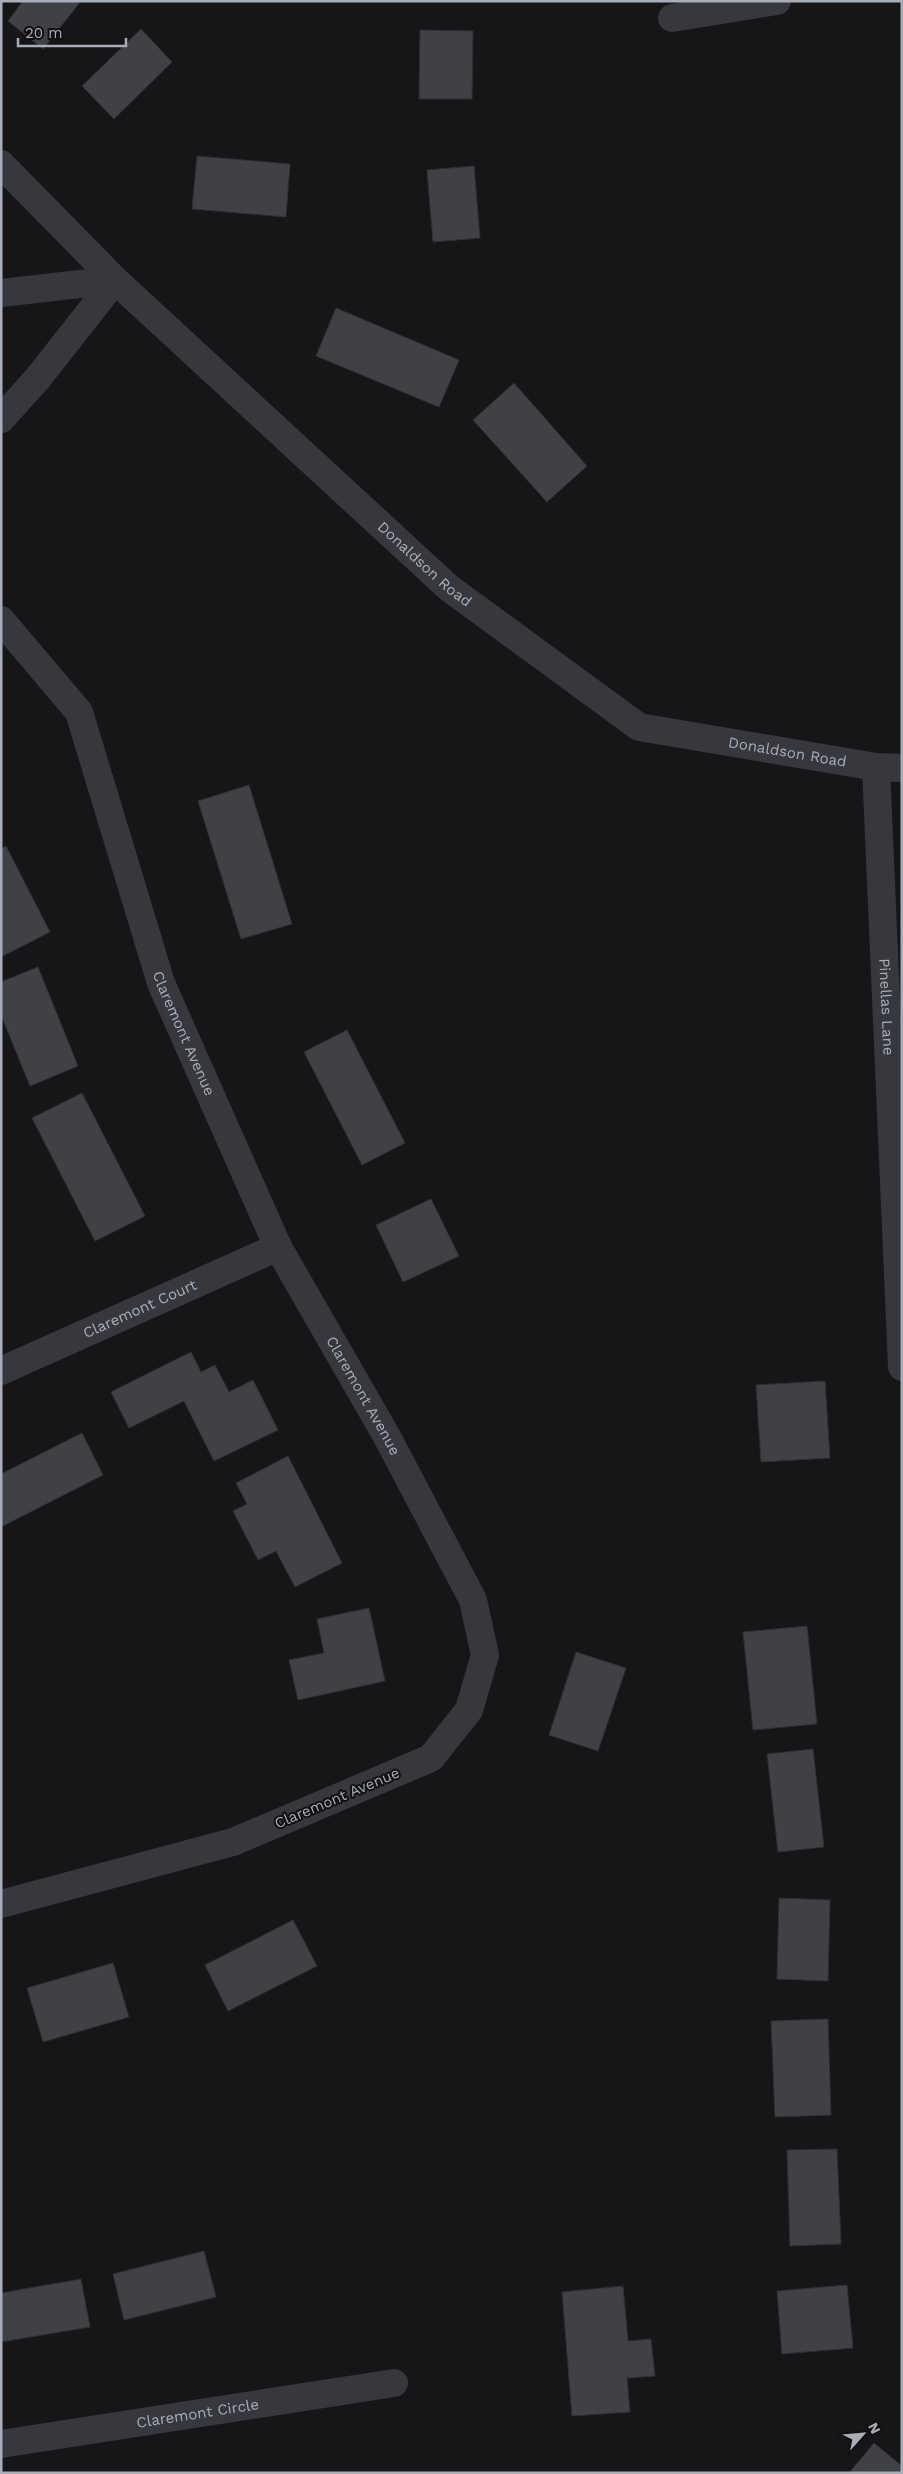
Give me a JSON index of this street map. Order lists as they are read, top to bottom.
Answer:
{
  "streets": {
    "street": [
      "Donaldson Road",
      "Pinellas Lane",
      "Claremont Avenue",
      "Claremont Court",
      "Claremont Circle"
    ]
  },
  "crossings": [
    ["Donaldson Road", "Pinellas Lane"],
    ["Claremont Avenue", "Claremont Court"]
  ],
  "scale_bar": "20 m",
  "north": "top right"
}
